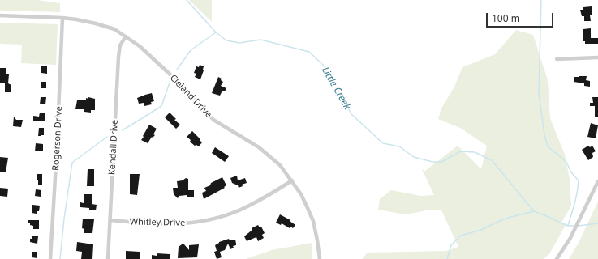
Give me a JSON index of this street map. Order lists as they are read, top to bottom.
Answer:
{
  "streets": {
    "street": [
      "Cleland Drive",
      "Rogerson Drive",
      "Kendall Drive",
      "Whitley Drive"
    ]
  },
  "crossings": [
    ["Cleland Drive", "Rogerson Drive"],
    ["Cleland Drive", "Kendall Drive"],
    ["Cleland Drive", "Whitley Drive"],
    ["Kendall Drive", "Whitley Drive"]
  ],
  "water": ["Little Creek"],
  "scale_bar": "100 m"
}
